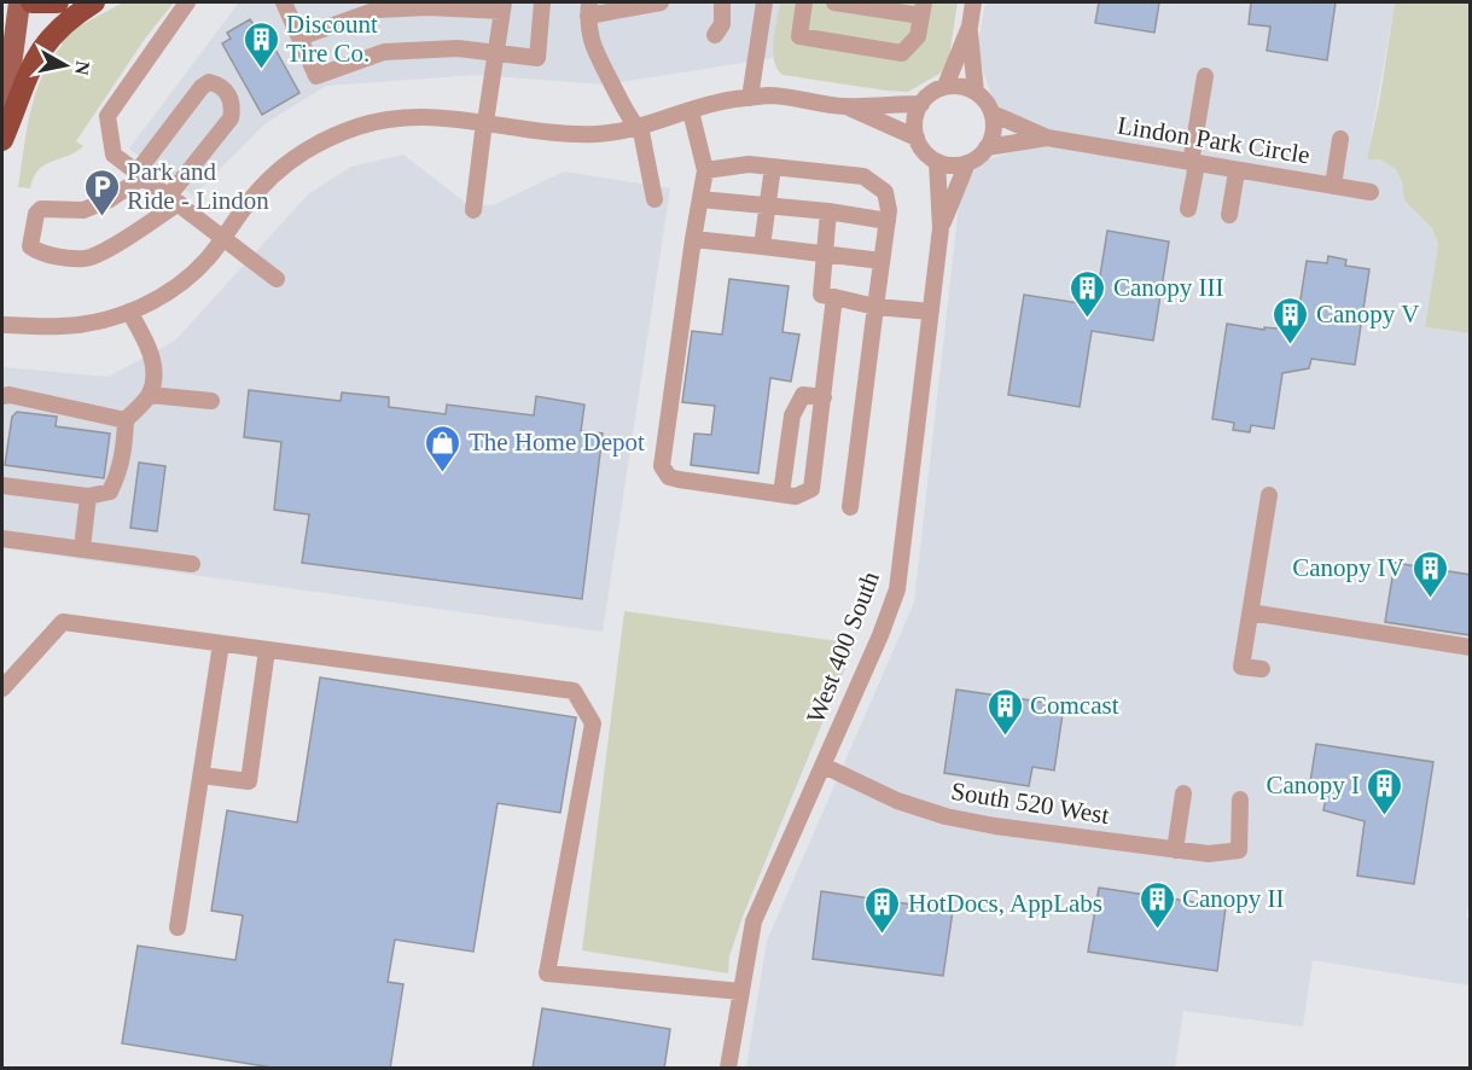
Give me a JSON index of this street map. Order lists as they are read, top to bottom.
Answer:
{
  "streets": {
    "street": ["Lindon Park Circle", "West 400 South", "South 520 West"]
  },
  "crossings": [
    ["West 400 South", "South 520 West"]
  ],
  "places": {
    "building": [
      "Discount Tire Co.",
      "Canopy III",
      "Canopy V",
      "Canopy IV",
      "Comcast",
      "Canopy I",
      "Canopy II",
      "HotDocs, AppLabs"
    ],
    "parking": ["Park and Ride - Lindon"],
    "shop": ["The Home Depot"]
  },
  "north": "right"
}
